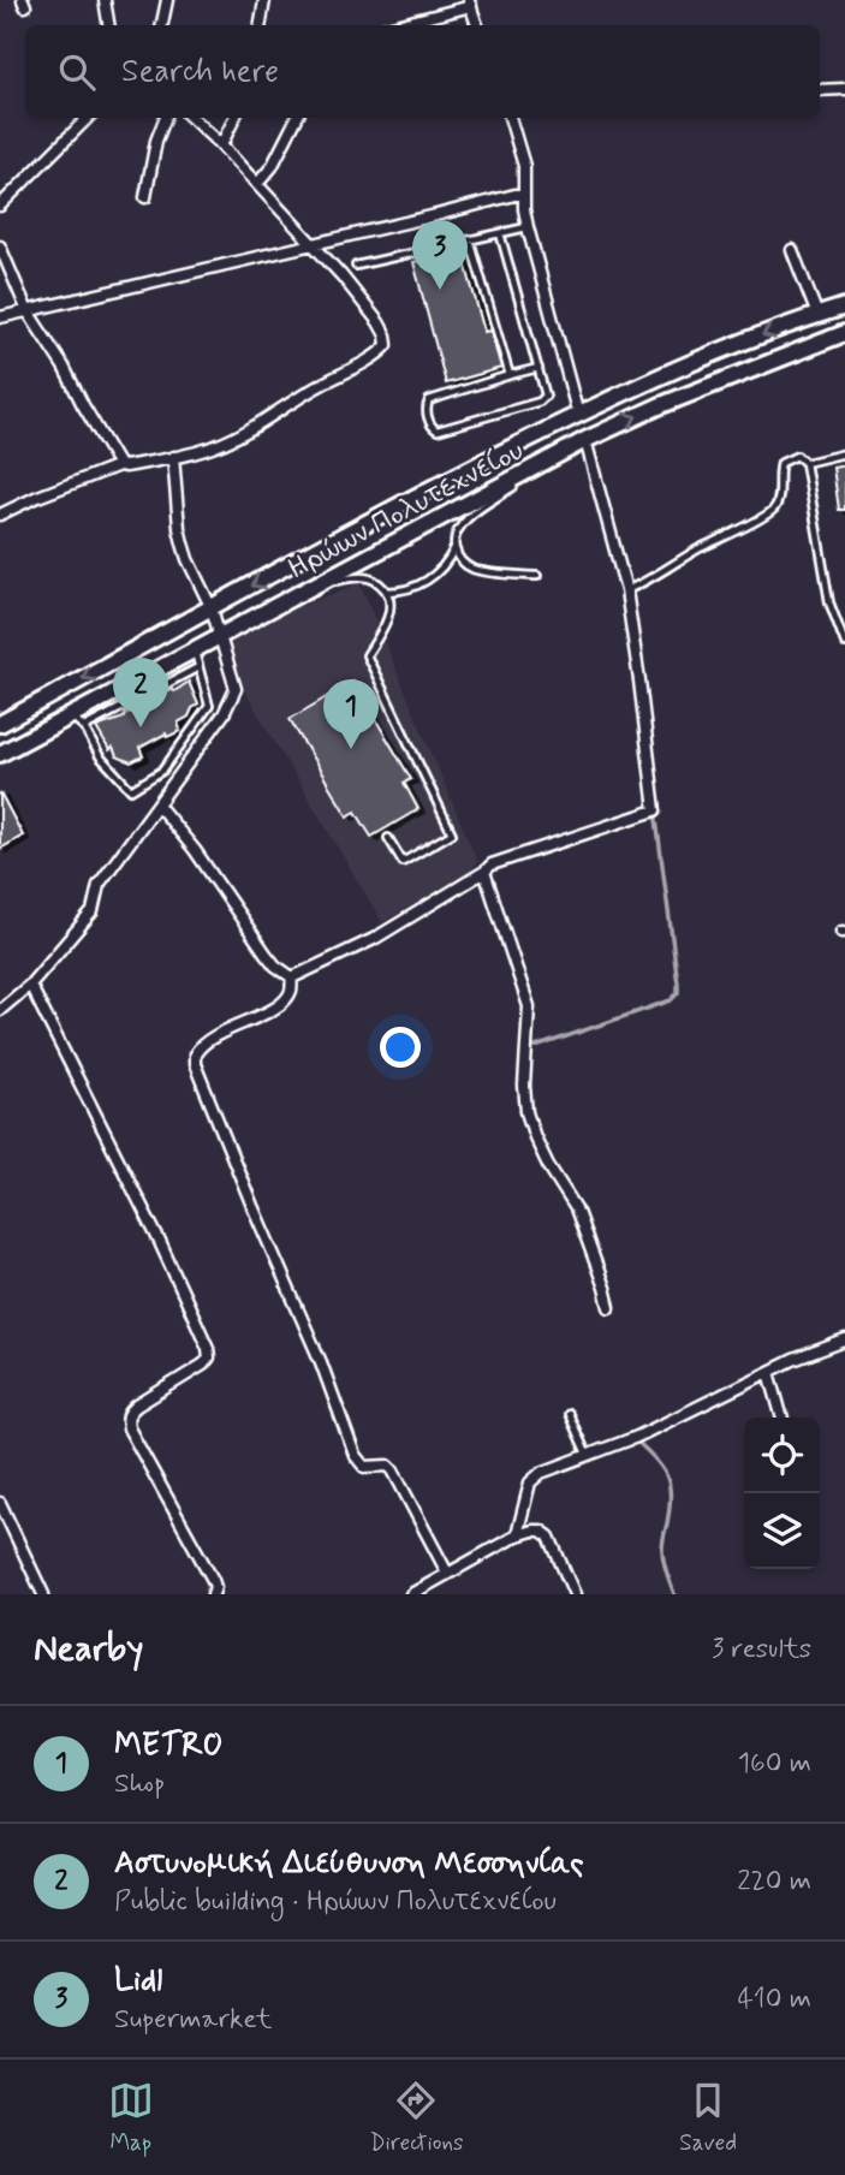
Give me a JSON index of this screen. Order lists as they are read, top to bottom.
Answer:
{
  "streets": {
    "main road": ["Ηρώων Πολυτεχνείου"]
  },
  "page": {
    "search": "Search here",
    "pins": ["3", "2", "1"],
    "heading": ["Nearby", "3 results"],
    "list": [
      {
        "mark": "1",
        "name": "METRO",
        "note": "Shop",
        "value": "160 m"
      },
      {
        "mark": "2",
        "name": "Αστυνομική Διεύθυνση Μεσσηνίας",
        "note": "Public building · Ηρώων Πολυτεχνείου",
        "value": "220 m"
      },
      {
        "mark": "3",
        "name": "Lidl",
        "note": "Supermarket",
        "value": "410 m"
      }
    ],
    "nav": ["Map", "Directions", "Saved"]
  }
}
